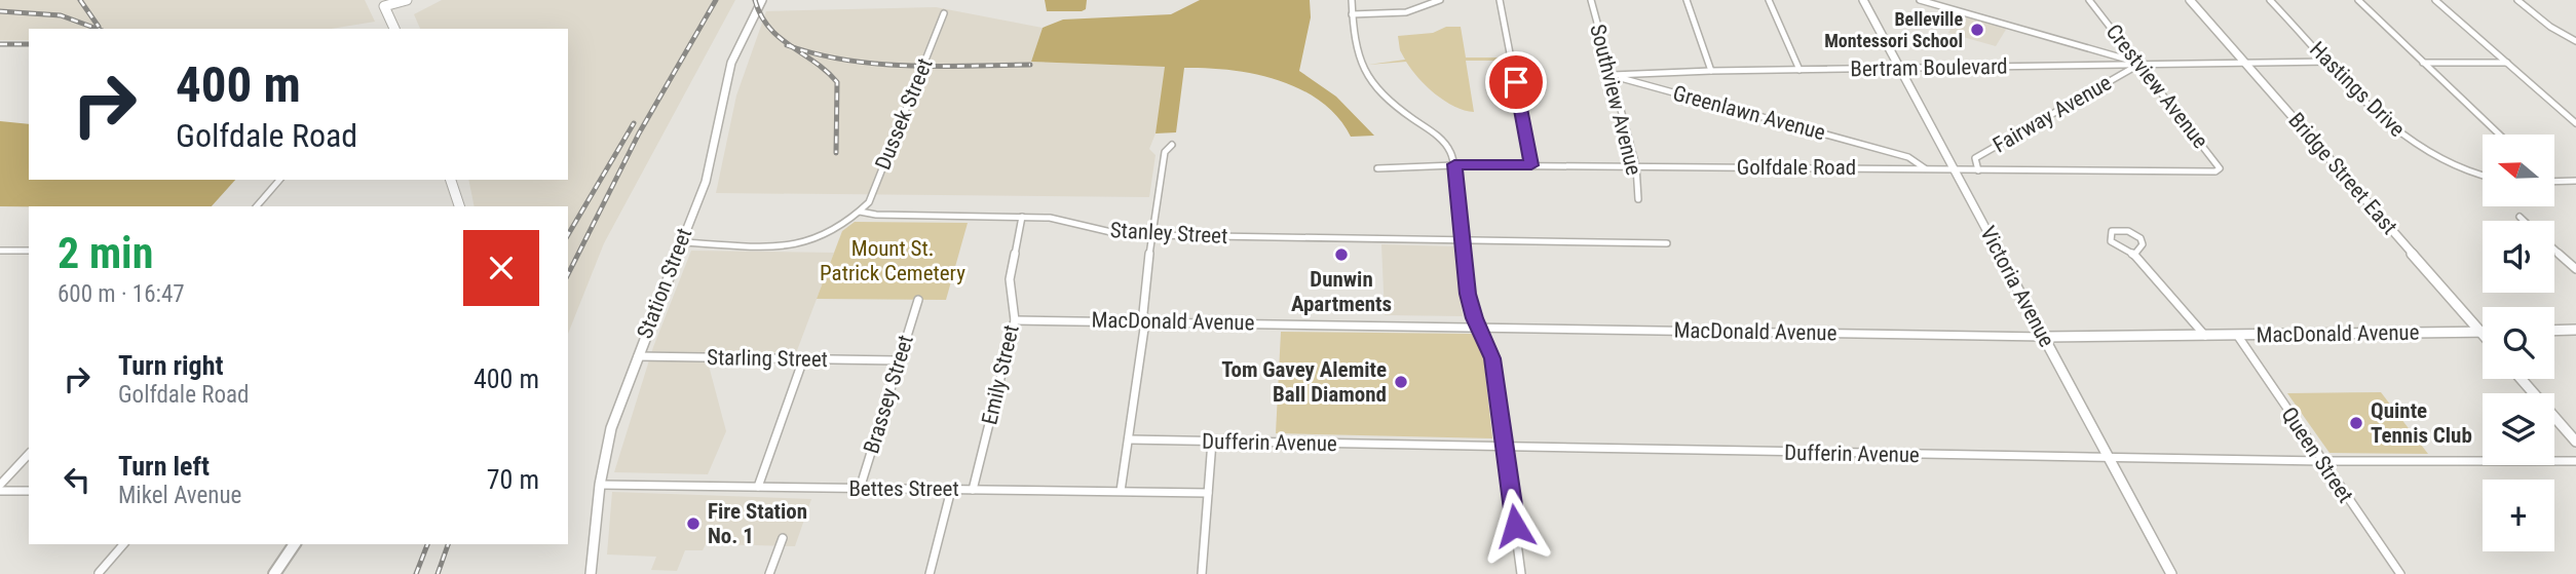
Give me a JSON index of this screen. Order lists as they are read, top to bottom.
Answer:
{
  "streets": {
    "street": [
      "Bertram Boulevard",
      "Crestview Avenue",
      "Hastings Drive",
      "Southview Avenue",
      "Greenlawn Avenue",
      "Dussek Street",
      "Fairway Avenue",
      "Golfdale Road",
      "Bridge Street East",
      "Stanley Street",
      "Station Street",
      "Victoria Avenue",
      "MacDonald Avenue",
      "Starling Street",
      "Emily Street",
      "Brassey Street",
      "Dufferin Avenue",
      "Queen Street",
      "Bettes Street"
    ]
  },
  "crossings": [
    ["Bertram Boulevard", "Crestview Avenue"],
    ["Bertram Boulevard", "Hastings Drive"],
    ["Bertram Boulevard", "Southview Avenue"],
    ["Bertram Boulevard", "Greenlawn Avenue"],
    ["Bertram Boulevard", "Fairway Avenue"],
    ["Bertram Boulevard", "Bridge Street East"],
    ["Bertram Boulevard", "Victoria Avenue"],
    ["Crestview Avenue", "Fairway Avenue"],
    ["Crestview Avenue", "Golfdale Road"],
    ["Southview Avenue", "Greenlawn Avenue"],
    ["Southview Avenue", "Golfdale Road"],
    ["Greenlawn Avenue", "Golfdale Road"],
    ["Dussek Street", "Stanley Street"],
    ["Fairway Avenue", "Golfdale Road"],
    ["Golfdale Road", "Victoria Avenue"],
    ["Bridge Street East", "MacDonald Avenue"],
    ["Stanley Street", "Emily Street"],
    ["Station Street", "Starling Street"],
    ["Station Street", "Bettes Street"],
    ["Victoria Avenue", "MacDonald Avenue"],
    ["Victoria Avenue", "Dufferin Avenue"],
    ["MacDonald Avenue", "Emily Street"],
    ["MacDonald Avenue", "Queen Street"],
    ["Starling Street", "Brassey Street"],
    ["Emily Street", "Bettes Street"],
    ["Brassey Street", "Bettes Street"],
    ["Dufferin Avenue", "Queen Street"]
  ],
  "parks": ["Mount St. Patrick Cemetery"],
  "places": [
    "Belleville Montessori School",
    "Dunwin Apartments",
    "Tom Gavey Alemite Ball Diamond",
    "Quinte Tennis Club",
    "Fire Station No. 1"
  ],
  "north": "left",
  "page": {
    "turn": ["400 m", "Golfdale Road"],
    "map_buttons": "+",
    "heading": ["2 min", "600 m · 16:47"],
    "list": [
      {
        "name": "Turn right",
        "note": "Golfdale Road",
        "value": "400 m"
      },
      {
        "name": "Turn left",
        "note": "Mikel Avenue",
        "value": "70 m"
      }
    ]
  }
}
